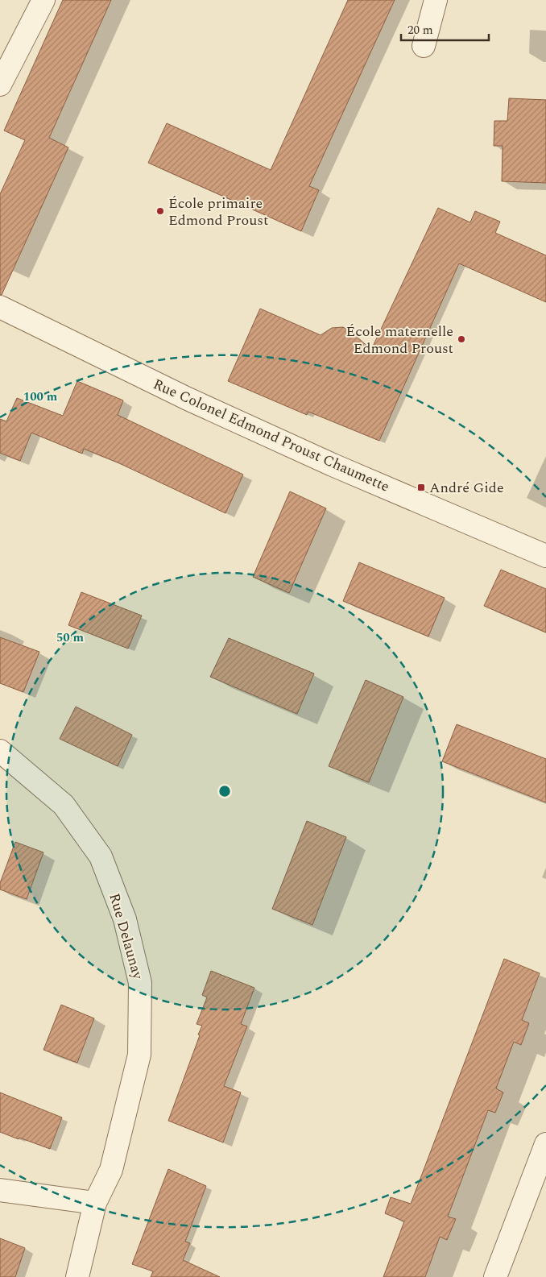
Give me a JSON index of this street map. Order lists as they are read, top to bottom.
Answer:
{
  "streets": {
    "street": ["Rue Colonel Edmond Proust Chaumette", "Rue Delaunay"]
  },
  "places": {
    "other": ["École primaire Edmond Proust", "École maternelle Edmond Proust"],
    "transit": ["André Gide"]
  },
  "scale_bar": "20 m",
  "rings": ["100 m", "50 m"]
}
